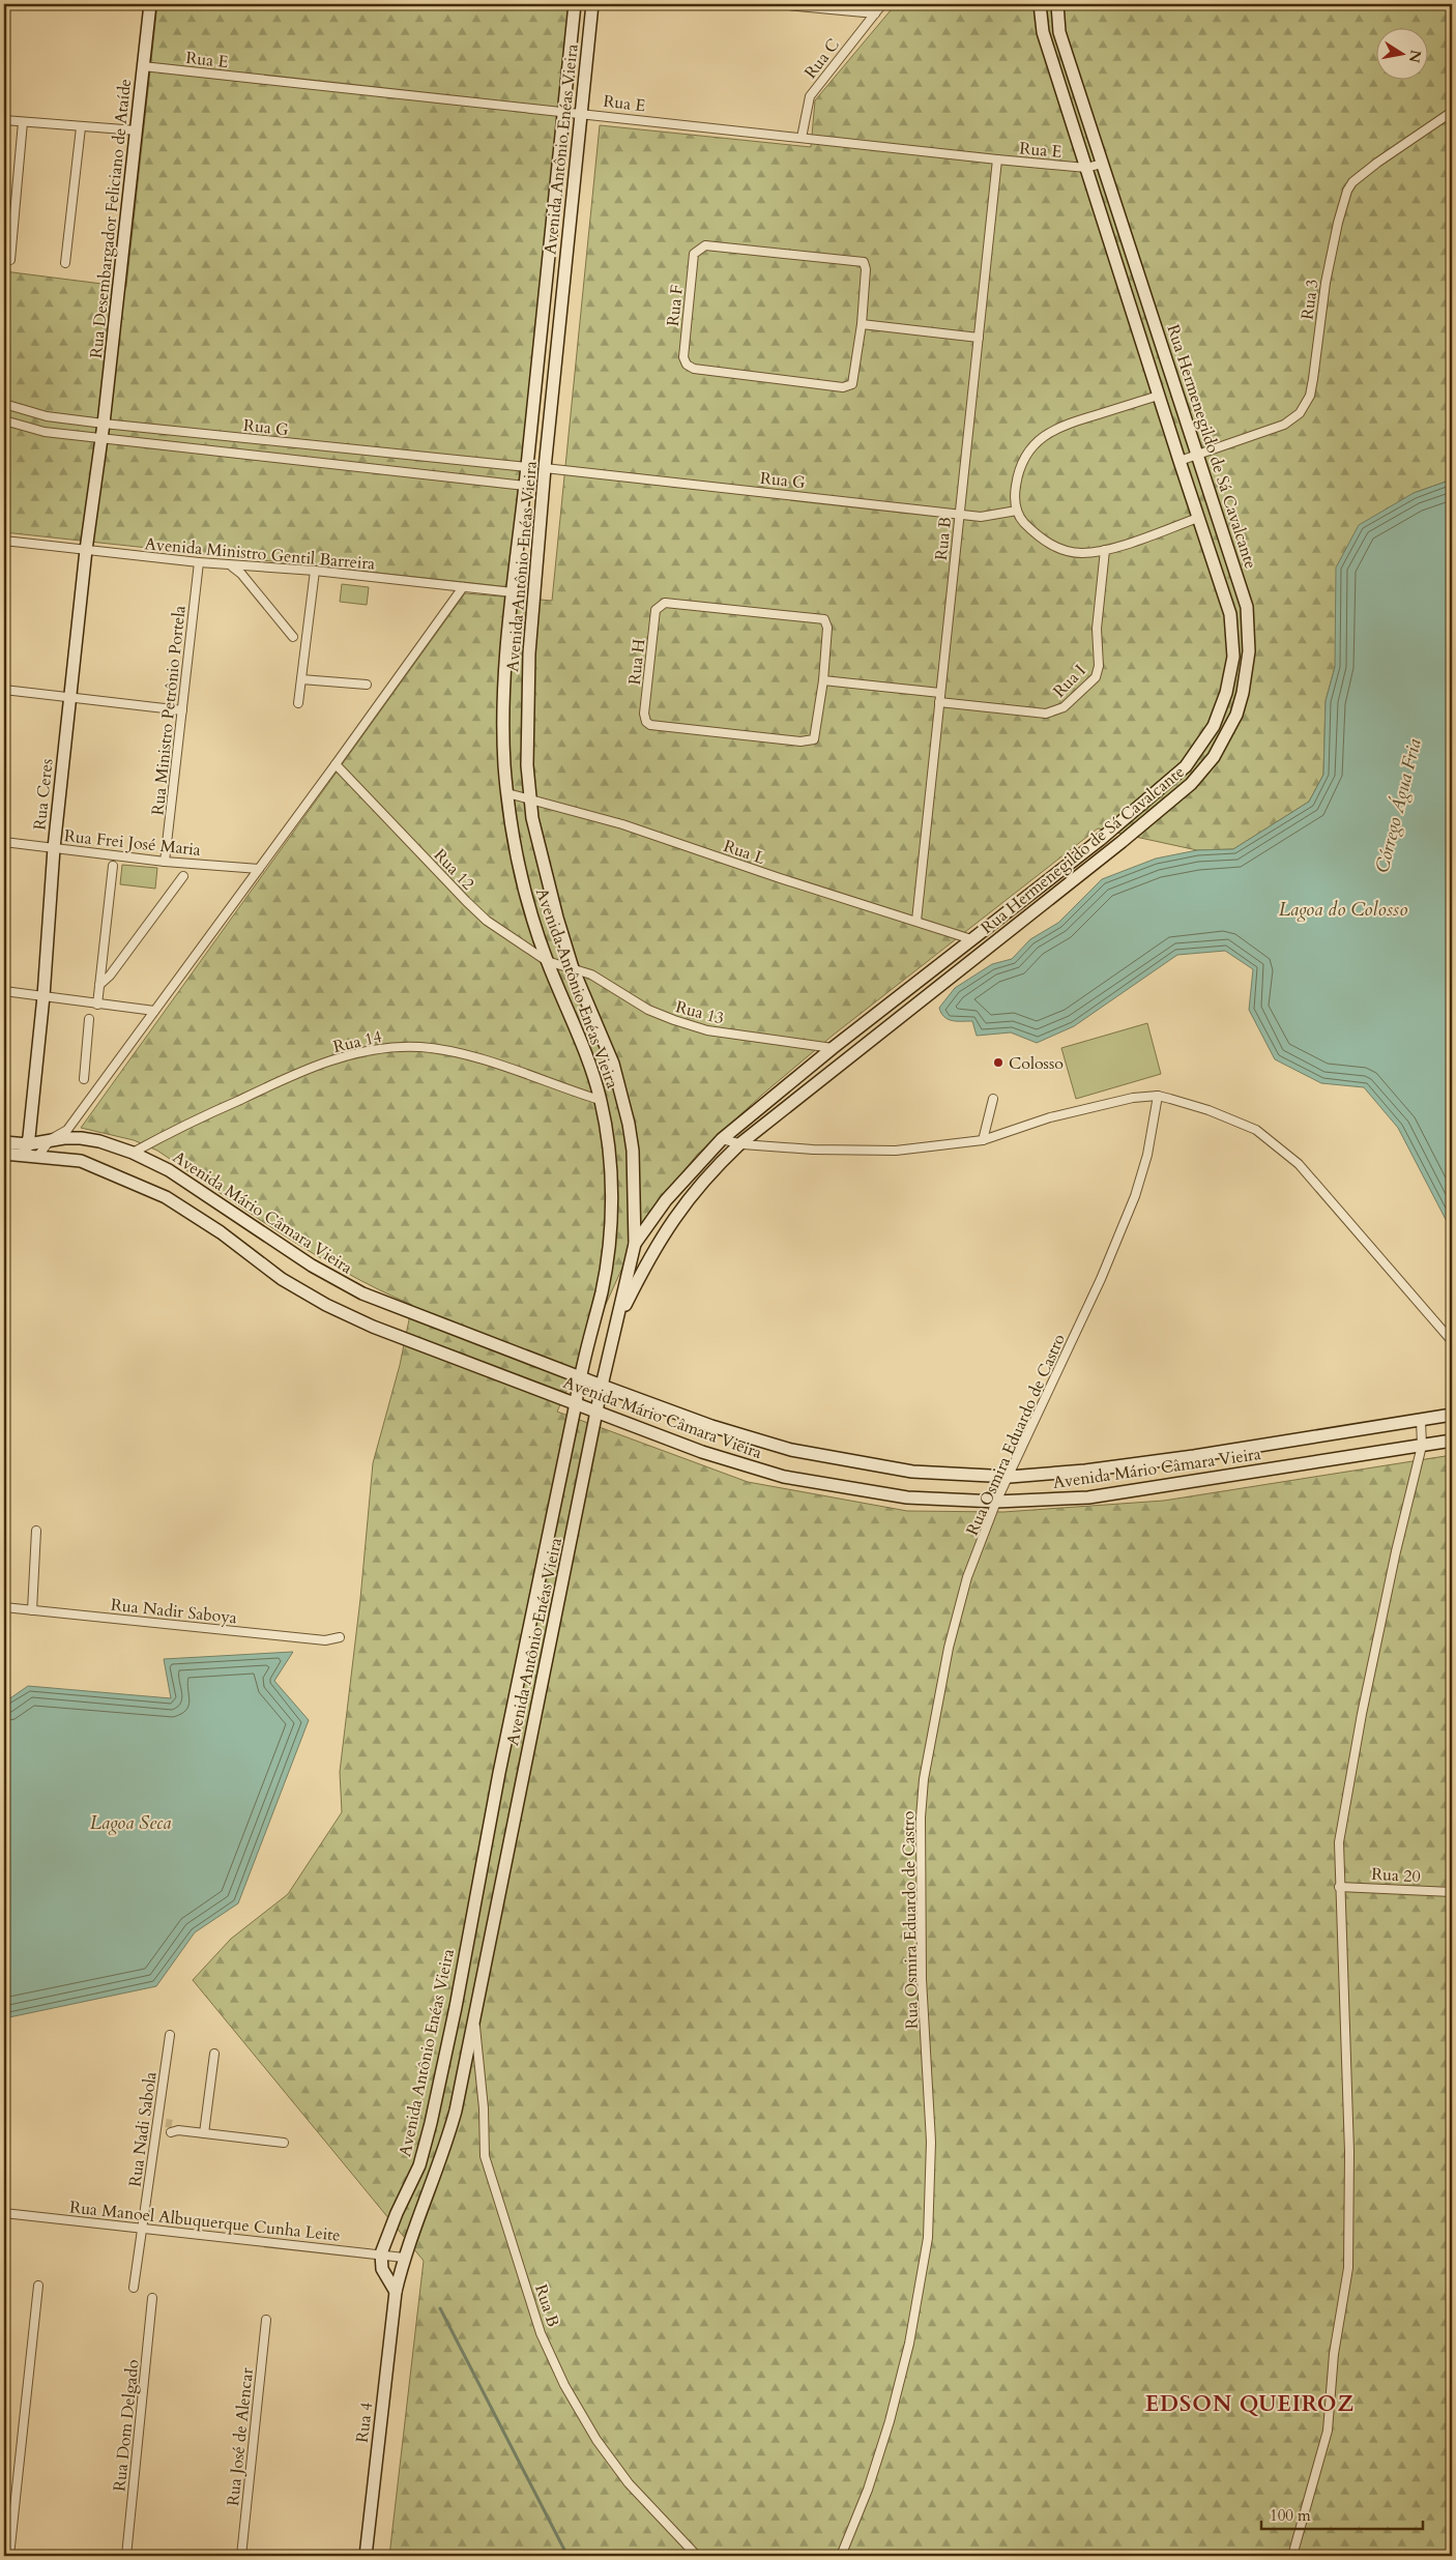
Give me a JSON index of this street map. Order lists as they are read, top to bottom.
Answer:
{
  "streets": {
    "street": [
      "Rua C",
      "Rua E",
      "Avenida Antônio Enéas Vieira",
      "Rua Desembargador Feliciano de Ataíde",
      "Rua 3",
      "Rua F",
      "Rua G",
      "Rua Hermenegildo de Sá Cavalcante",
      "Rua B",
      "Avenida Ministro Gentil Barreira",
      "Rua H",
      "Rua I",
      "Rua Ministro Petrônio Portela",
      "Rua Ceres",
      "Rua Frei José Maria",
      "Rua L",
      "Rua 12",
      "Rua 13",
      "Rua 14",
      "Avenida Mário Câmara Vieira",
      "Rua Osmira Eduardo de Castro",
      "Rua Nadir Saboya",
      "Rua 20",
      "Rua Nadi Sabola",
      "Rua Manoel Albuquerque Cunha Leite",
      "Rua 4",
      "Rua Dom Delgado",
      "Rua José de Alencar"
    ]
  },
  "crossings": [
    ["Rua C", "Rua E"],
    ["Rua E", "Avenida Antônio Enéas Vieira"],
    ["Rua E", "Rua Desembargador Feliciano de Ataíde"],
    ["Rua E", "Rua Hermenegildo de Sá Cavalcante"],
    ["Rua E", "Rua B"],
    ["Avenida Antônio Enéas Vieira", "Rua G"],
    ["Avenida Antônio Enéas Vieira", "Rua Hermenegildo de Sá Cavalcante"],
    ["Avenida Antônio Enéas Vieira", "Rua B"],
    ["Avenida Antônio Enéas Vieira", "Avenida Ministro Gentil Barreira"],
    ["Avenida Antônio Enéas Vieira", "Rua L"],
    ["Avenida Antônio Enéas Vieira", "Rua 12"],
    ["Avenida Antônio Enéas Vieira", "Rua 13"],
    ["Avenida Antônio Enéas Vieira", "Rua 14"],
    ["Avenida Antônio Enéas Vieira", "Avenida Mário Câmara Vieira"],
    ["Avenida Antônio Enéas Vieira", "Rua Manoel Albuquerque Cunha Leite"],
    ["Avenida Antônio Enéas Vieira", "Rua 4"],
    ["Rua Desembargador Feliciano de Ataíde", "Rua G"],
    ["Rua Desembargador Feliciano de Ataíde", "Rua Ceres"],
    ["Rua 3", "Rua G"],
    ["Rua 3", "Rua Hermenegildo de Sá Cavalcante"],
    ["Rua 3", "Rua I"],
    ["Rua G", "Rua Hermenegildo de Sá Cavalcante"],
    ["Rua G", "Rua B"],
    ["Rua G", "Rua I"],
    ["Rua G", "Rua Ceres"],
    ["Rua Hermenegildo de Sá Cavalcante", "Rua I"],
    ["Rua Hermenegildo de Sá Cavalcante", "Rua L"],
    ["Rua Hermenegildo de Sá Cavalcante", "Rua 13"],
    ["Rua B", "Rua I"],
    ["Rua B", "Rua L"],
    ["Avenida Ministro Gentil Barreira", "Rua Ministro Petrônio Portela"],
    ["Avenida Ministro Gentil Barreira", "Rua Ceres"],
    ["Rua Ministro Petrônio Portela", "Rua Frei José Maria"],
    ["Rua Ceres", "Rua Frei José Maria"],
    ["Rua Ceres", "Avenida Mário Câmara Vieira"],
    ["Rua 12", "Rua 13"],
    ["Rua 14", "Avenida Mário Câmara Vieira"],
    ["Avenida Mário Câmara Vieira", "Rua Osmira Eduardo de Castro"],
    ["Rua Nadi Sabola", "Rua Manoel Albuquerque Cunha Leite"]
  ],
  "districts": ["EDSON QUEIROZ"],
  "water": ["Córrego Água Fria", "Lagoa do Colosso", "Lagoa Seca"],
  "places": ["Colosso"],
  "scale_bar": "100 m",
  "north": "right"
}
